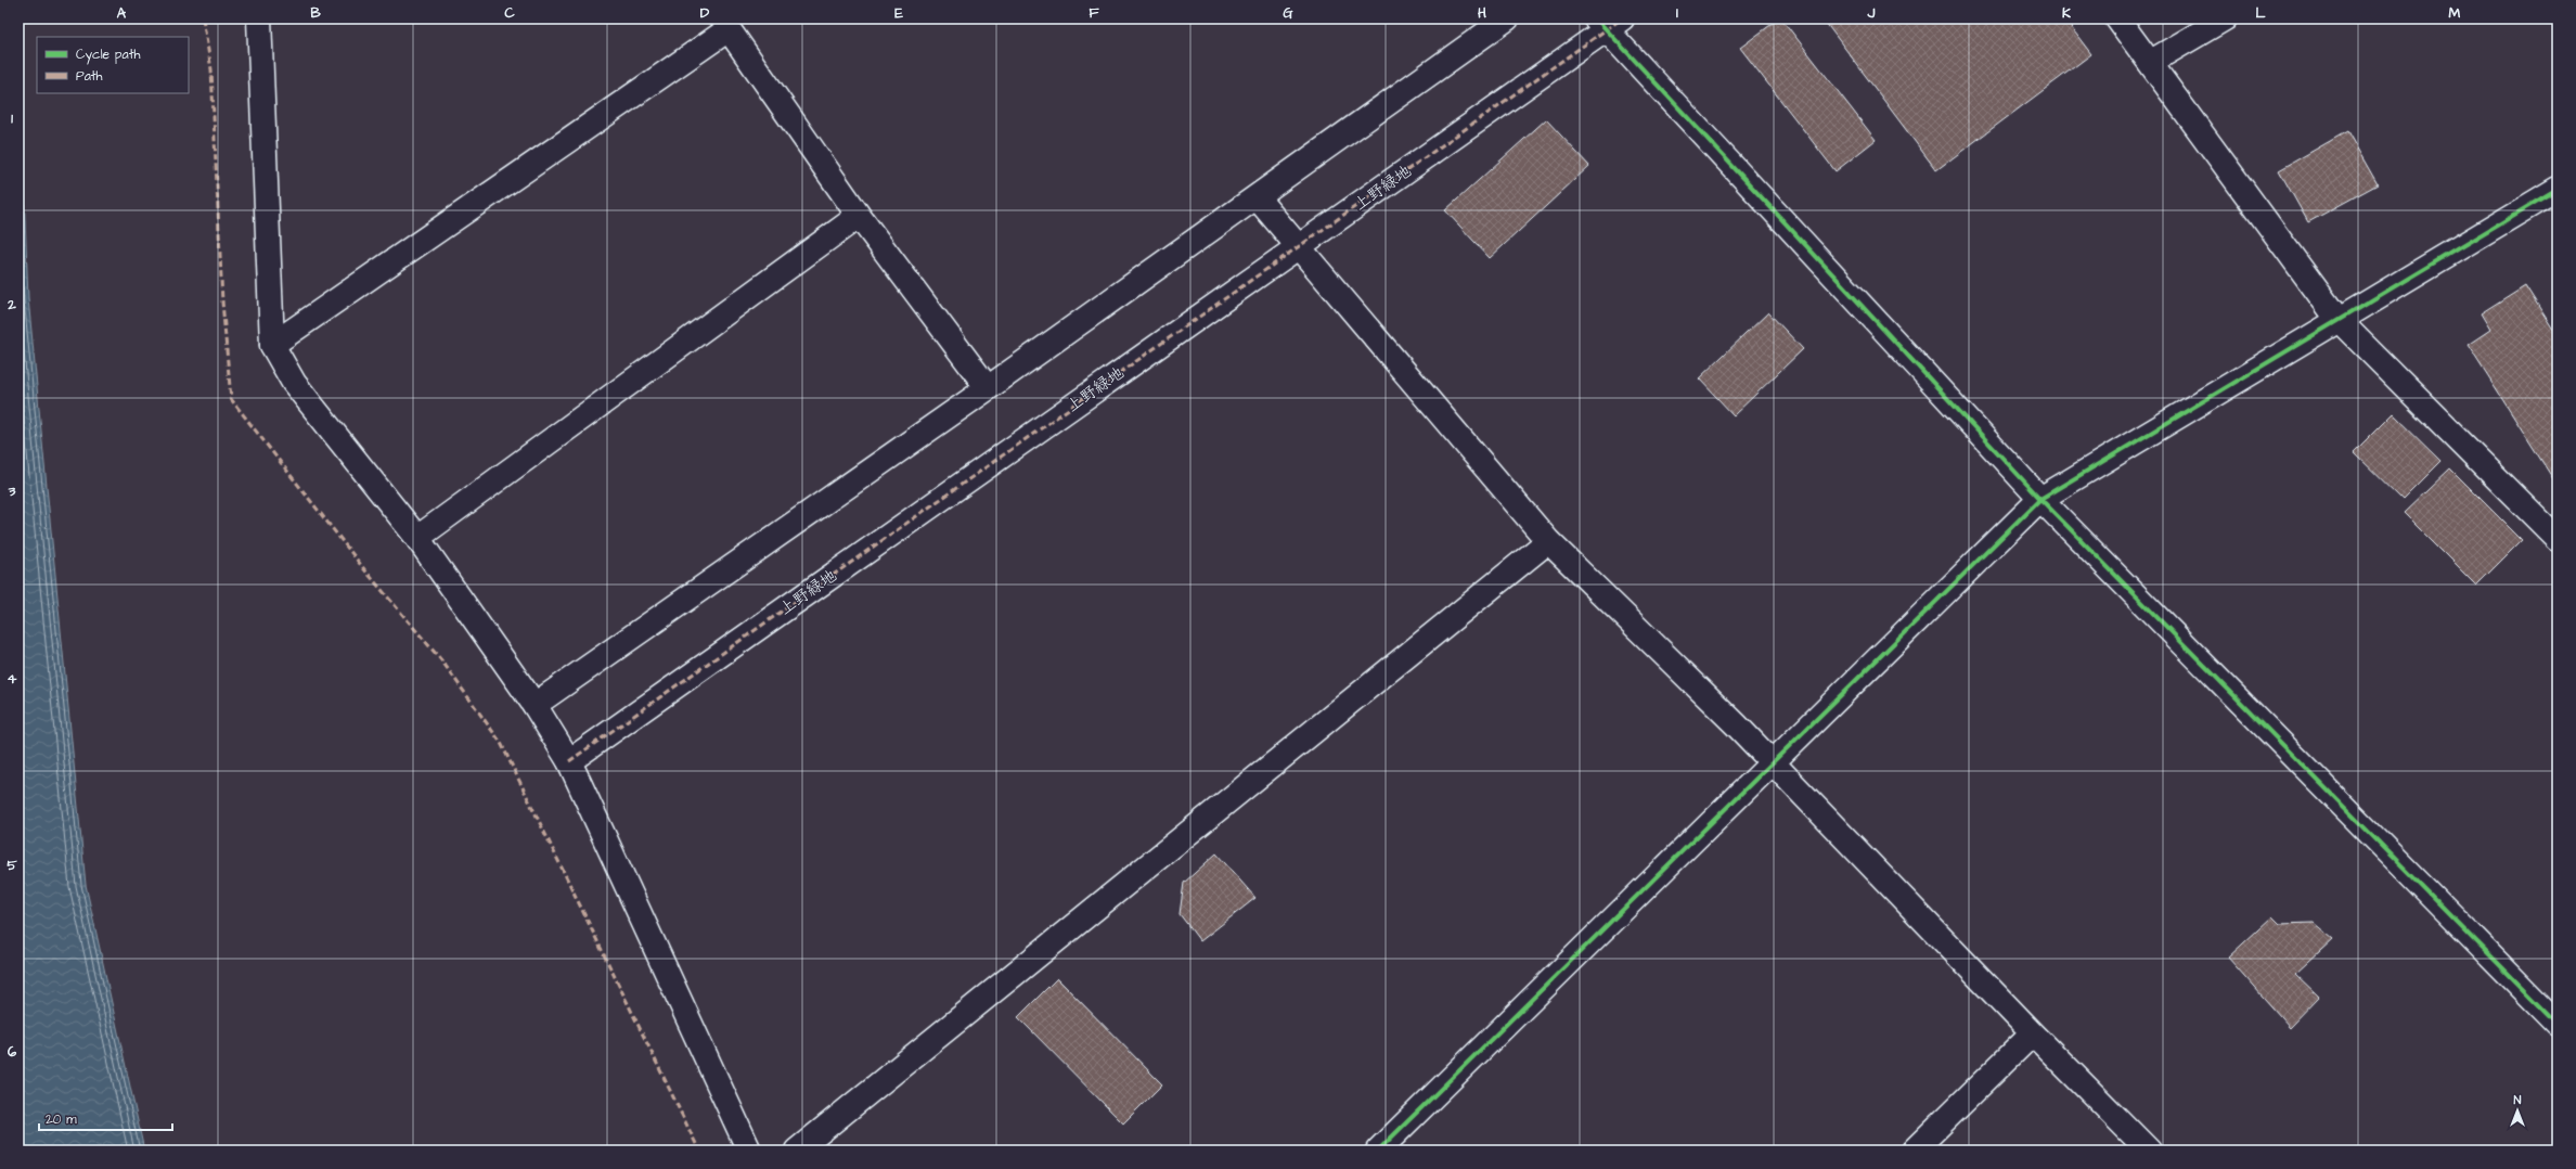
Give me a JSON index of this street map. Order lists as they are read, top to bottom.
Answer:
{
  "streets": {
    "street": ["上野緑地"]
  },
  "legend": ["Cycle path", "Path"],
  "scale_bar": "20 m",
  "north": "top",
  "grid": {
    "columns": [
      "A",
      "B",
      "C",
      "D",
      "E",
      "F",
      "G",
      "H",
      "I",
      "J",
      "K",
      "L",
      "M"
    ],
    "rows": [
      "1",
      "2",
      "3",
      "4",
      "5",
      "6"
    ]
  }
}
